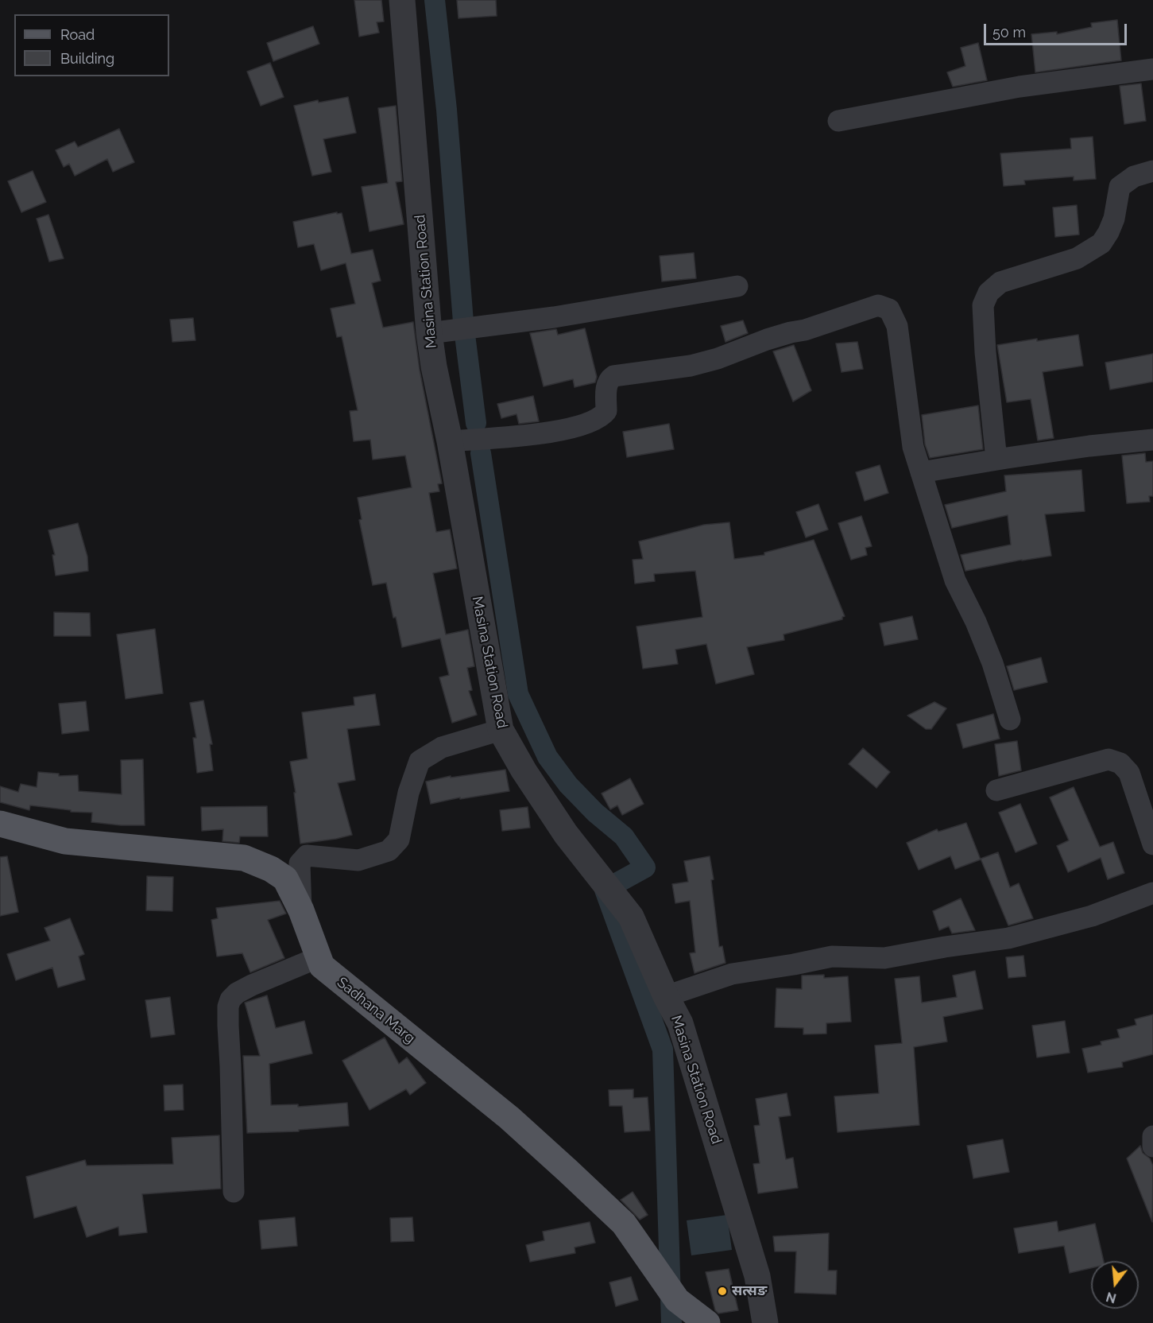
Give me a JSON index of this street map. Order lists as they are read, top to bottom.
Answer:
{
  "streets": {
    "main road": ["Sadhana Marg"],
    "street": ["Masina Station Road"]
  },
  "places": ["सत्सङ"],
  "legend": ["Road", "Building"],
  "scale_bar": "50 m",
  "north": "bottom"
}
